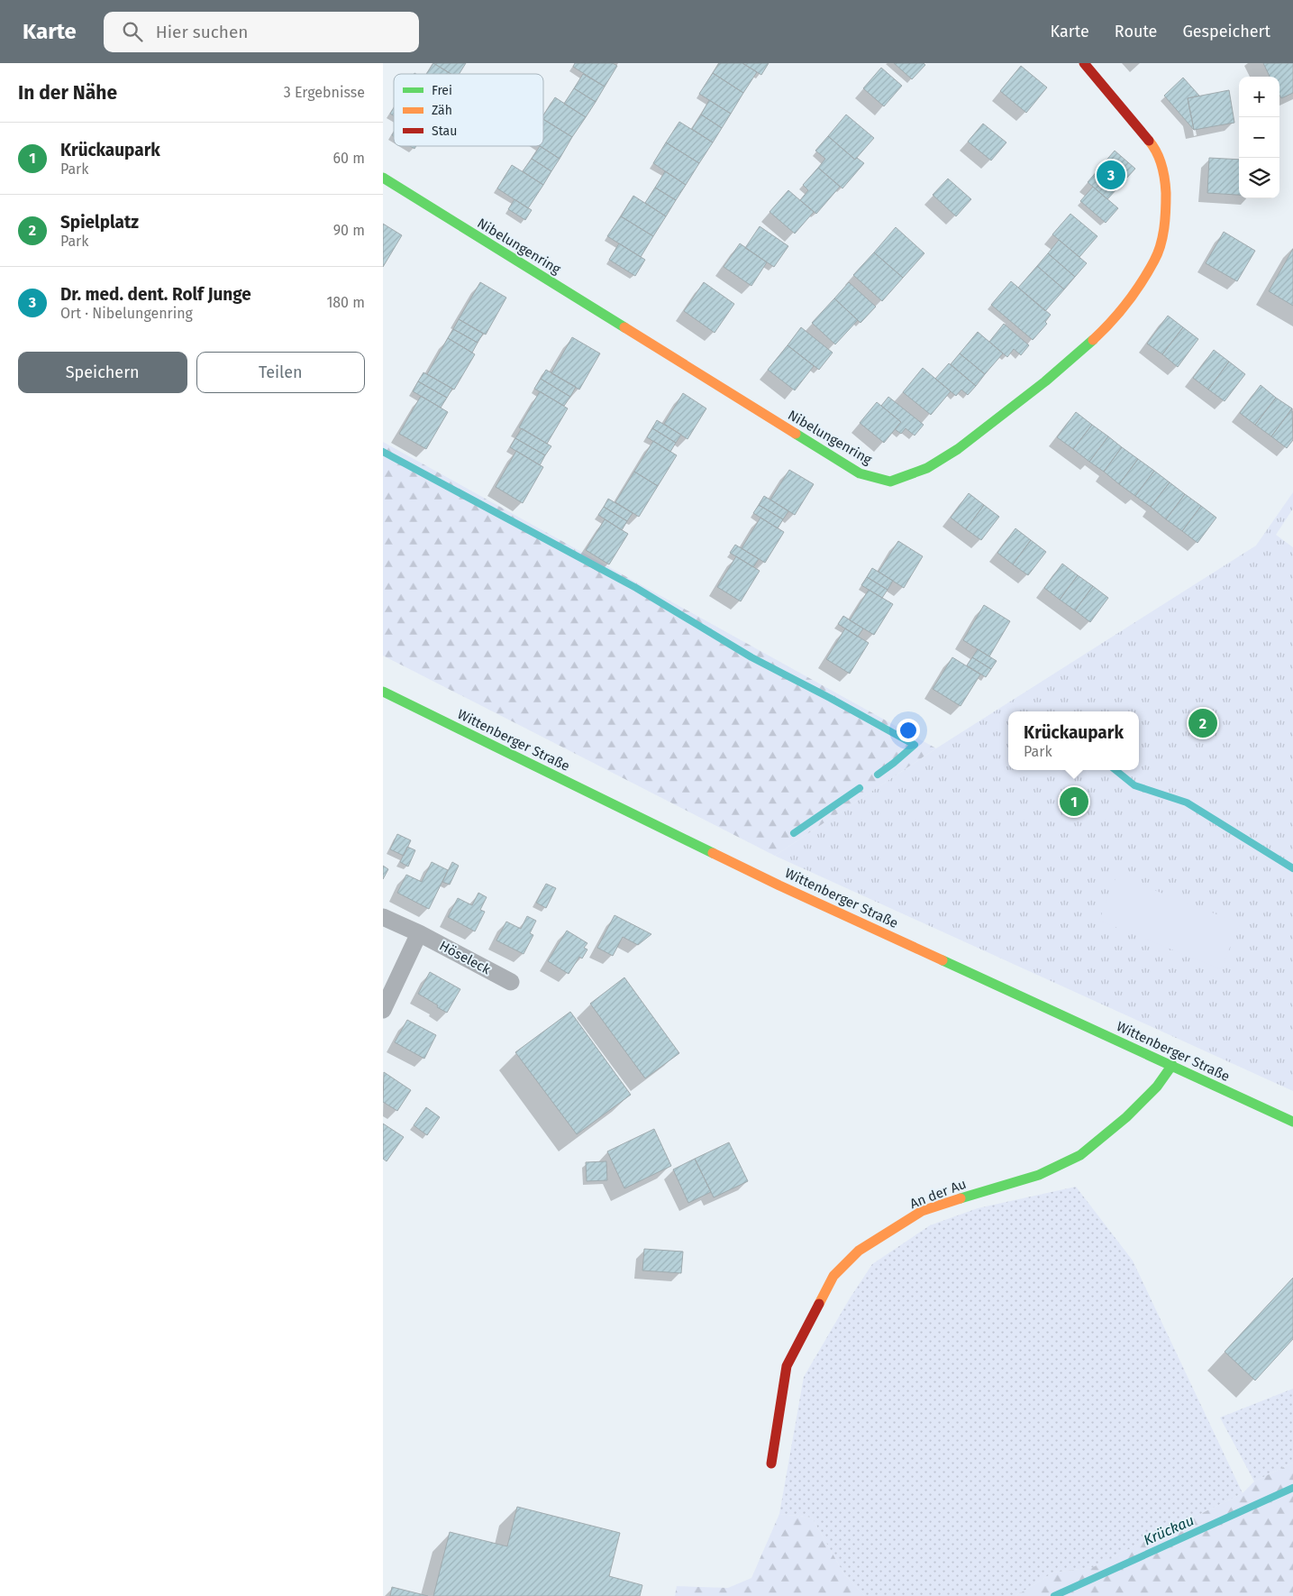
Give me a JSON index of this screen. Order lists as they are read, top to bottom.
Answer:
{
  "streets": {
    "street": [
      "Nibelungenring",
      "Wittenberger Straße",
      "Höseleck",
      "An der Au"
    ]
  },
  "crossings": [
    ["Wittenberger Straße", "An der Au"]
  ],
  "water": ["Krückau"],
  "legend": ["Frei", "Zäh", "Stau"],
  "page": {
    "header": "Karte",
    "search": "Hier suchen",
    "nav": ["Karte", "Route", "Gespeichert"],
    "heading": ["In der Nähe", "3 Ergebnisse"],
    "map_buttons": ["+", "−"],
    "list": [
      {
        "mark": "1",
        "name": "Krückaupark",
        "note": "Park",
        "value": "60 m"
      },
      {
        "mark": "2",
        "name": "Spielplatz",
        "note": "Park",
        "value": "90 m"
      },
      {
        "mark": "3",
        "name": "Dr. med. dent. Rolf Junge",
        "note": "Ort · Nibelungenring",
        "value": "180 m"
      }
    ],
    "pins": ["3", "2", "1"],
    "buttons": ["Speichern", "Teilen"],
    "popup": ["Krückaupark", "Park"]
  }
}
